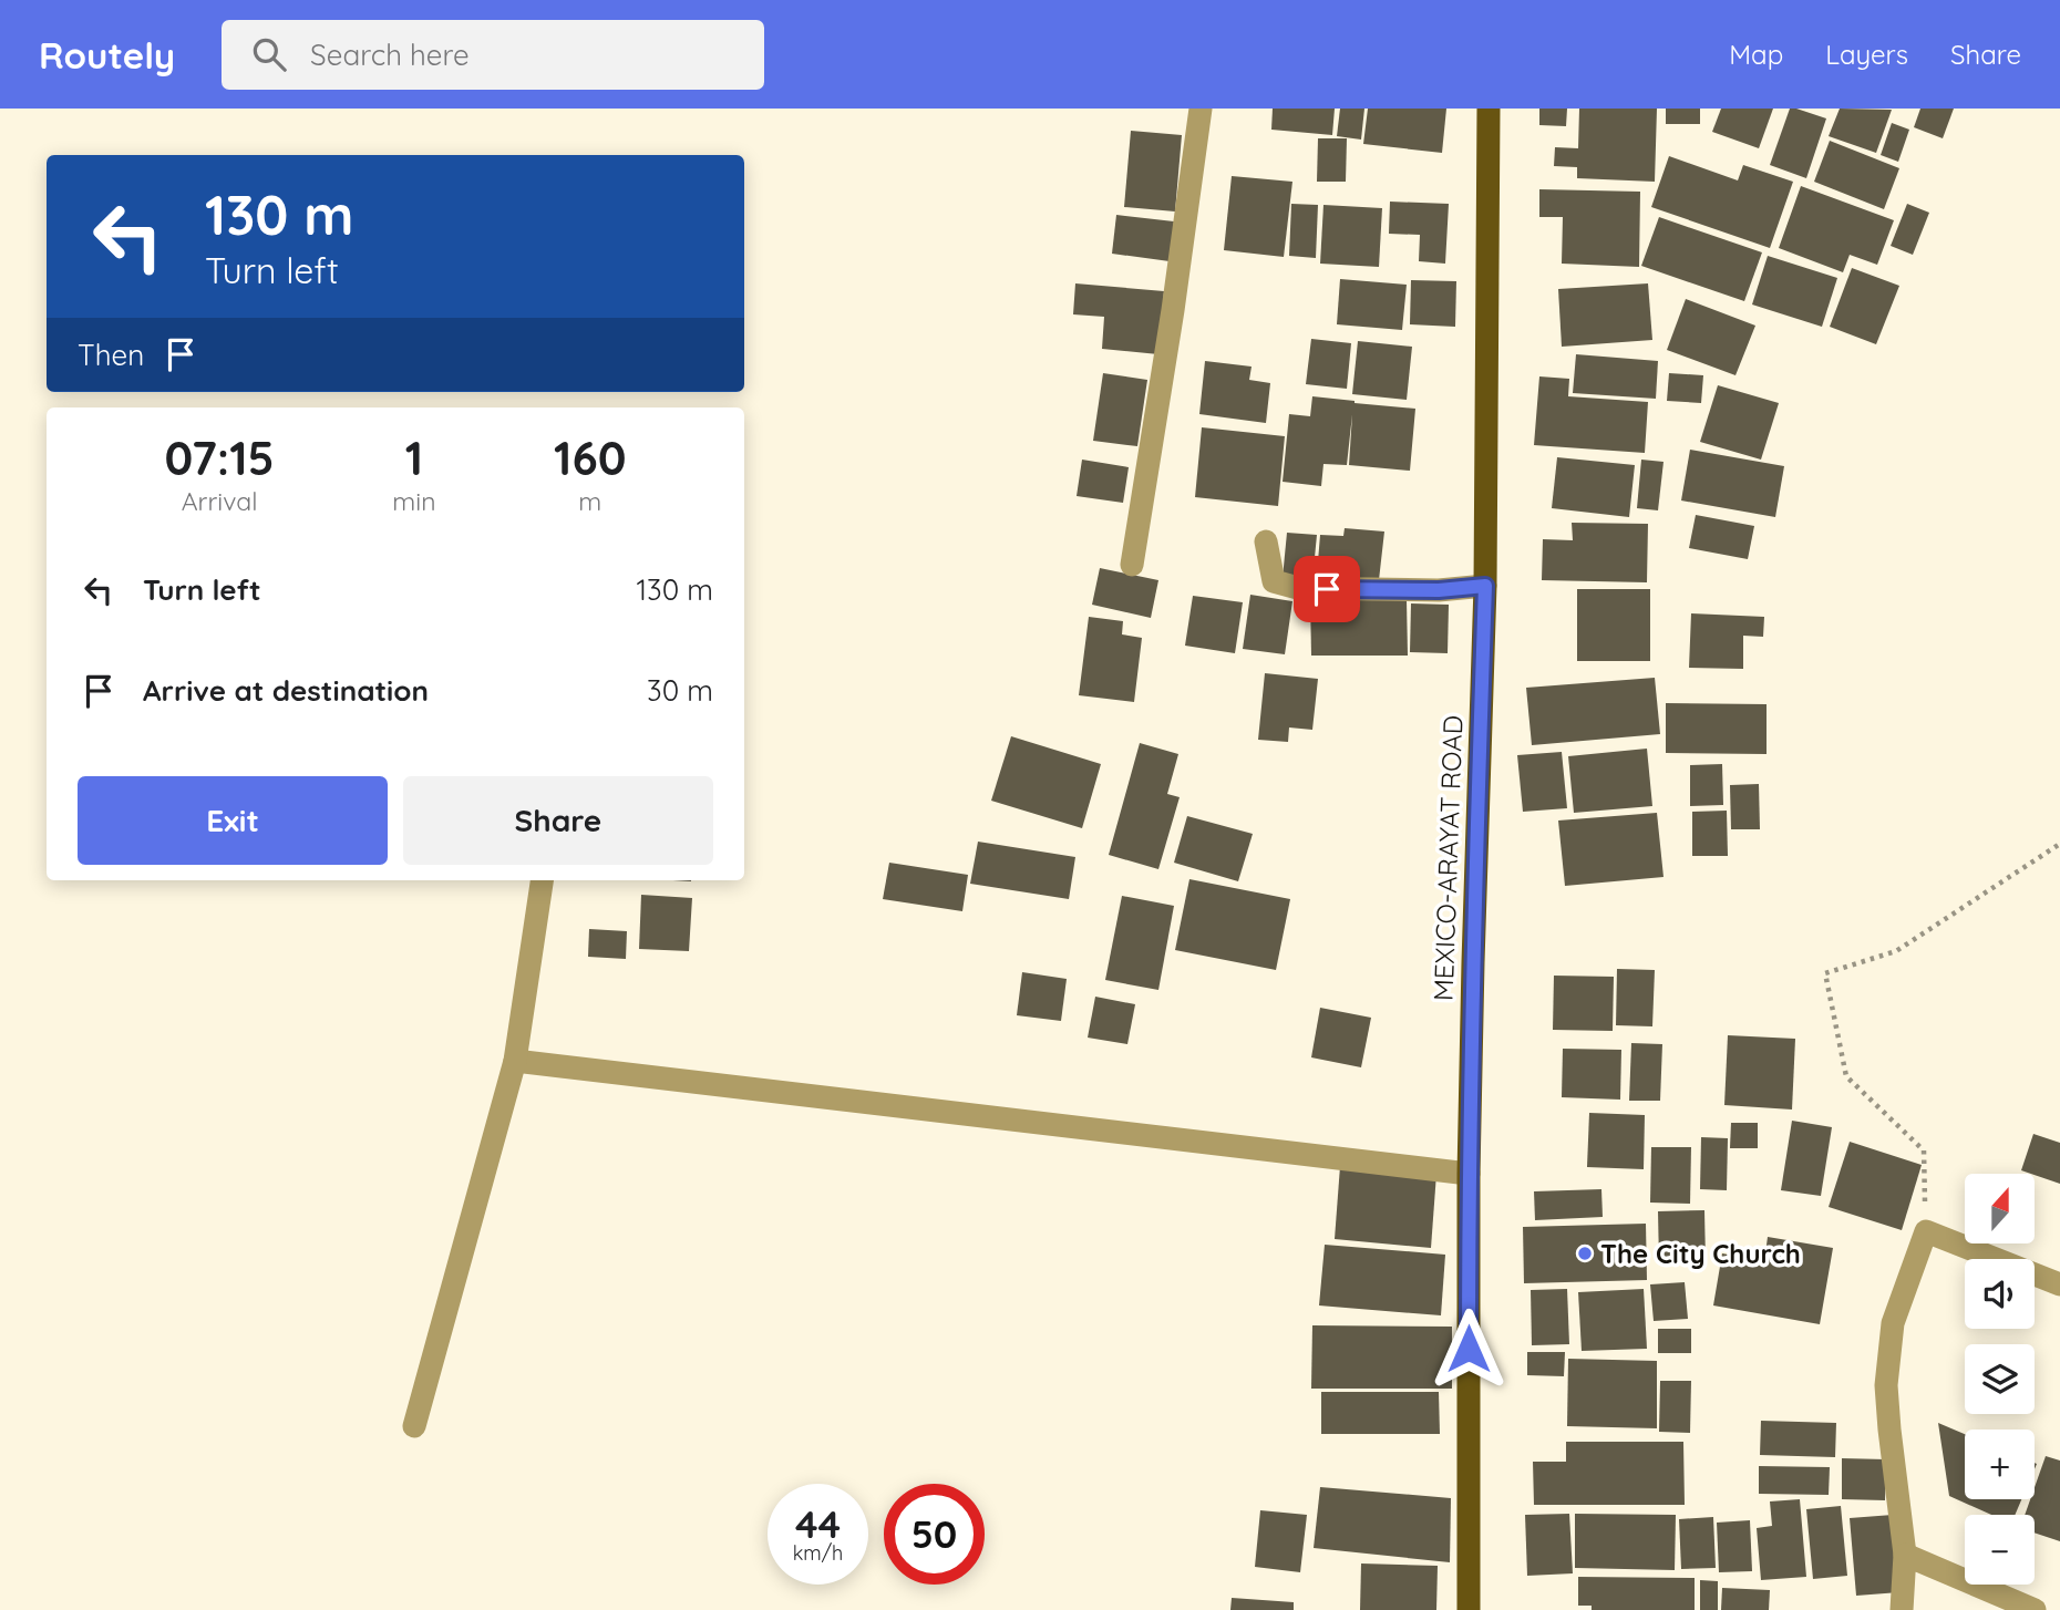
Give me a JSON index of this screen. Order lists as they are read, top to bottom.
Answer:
{
  "streets": {
    "main road": ["MEXICO-ARAYAT ROAD"]
  },
  "places": ["The City Church"],
  "north": "top",
  "page": {
    "header": "Routely",
    "search": "Search here",
    "nav": ["Map", "Layers", "Share"],
    "turn": ["130 m", "Turn left"],
    "then": "Then",
    "eta": [
      "07:15",
      "Arrival",
      "1",
      "min",
      "160",
      "m"
    ],
    "list": [
      {
        "name": "Turn left",
        "value": "130 m"
      },
      {
        "name": "Arrive at destination",
        "value": "30 m"
      }
    ],
    "buttons": ["Exit", "Share"],
    "map_buttons": ["+", "−"],
    "speed": "44 km/h",
    "limit": "50"
  }
}
